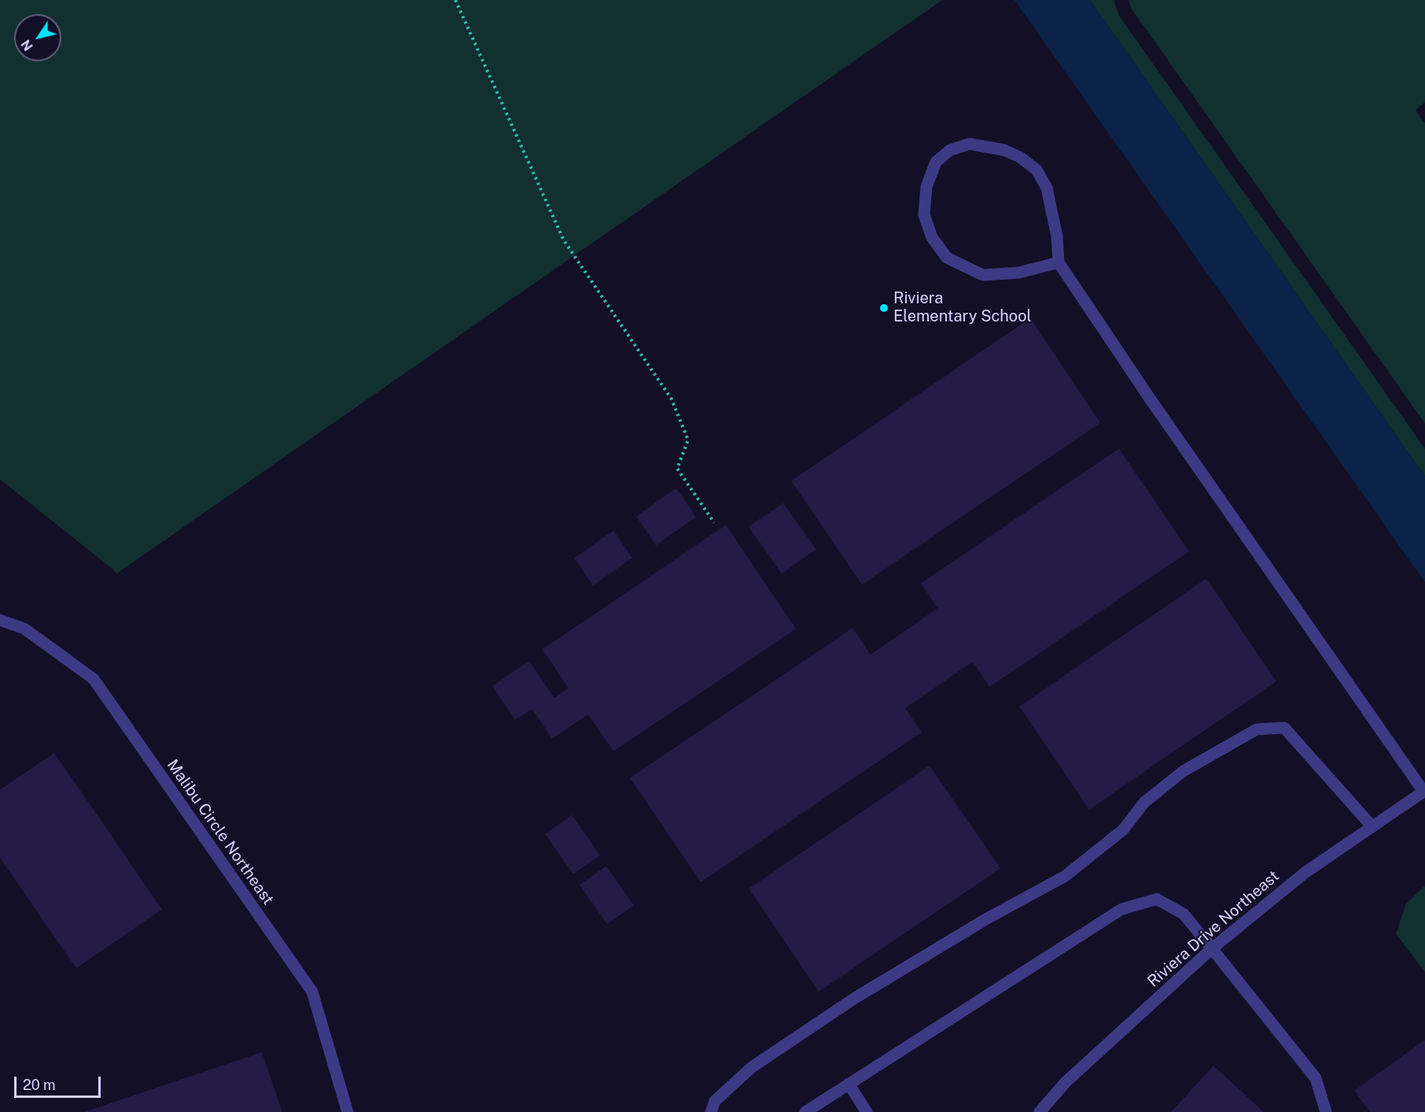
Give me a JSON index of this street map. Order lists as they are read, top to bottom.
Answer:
{
  "streets": {
    "street": ["Malibu Circle Northeast", "Riviera Drive Northeast"]
  },
  "places": ["Riviera Elementary School"],
  "scale_bar": "20 m",
  "north": "bottom left"
}
